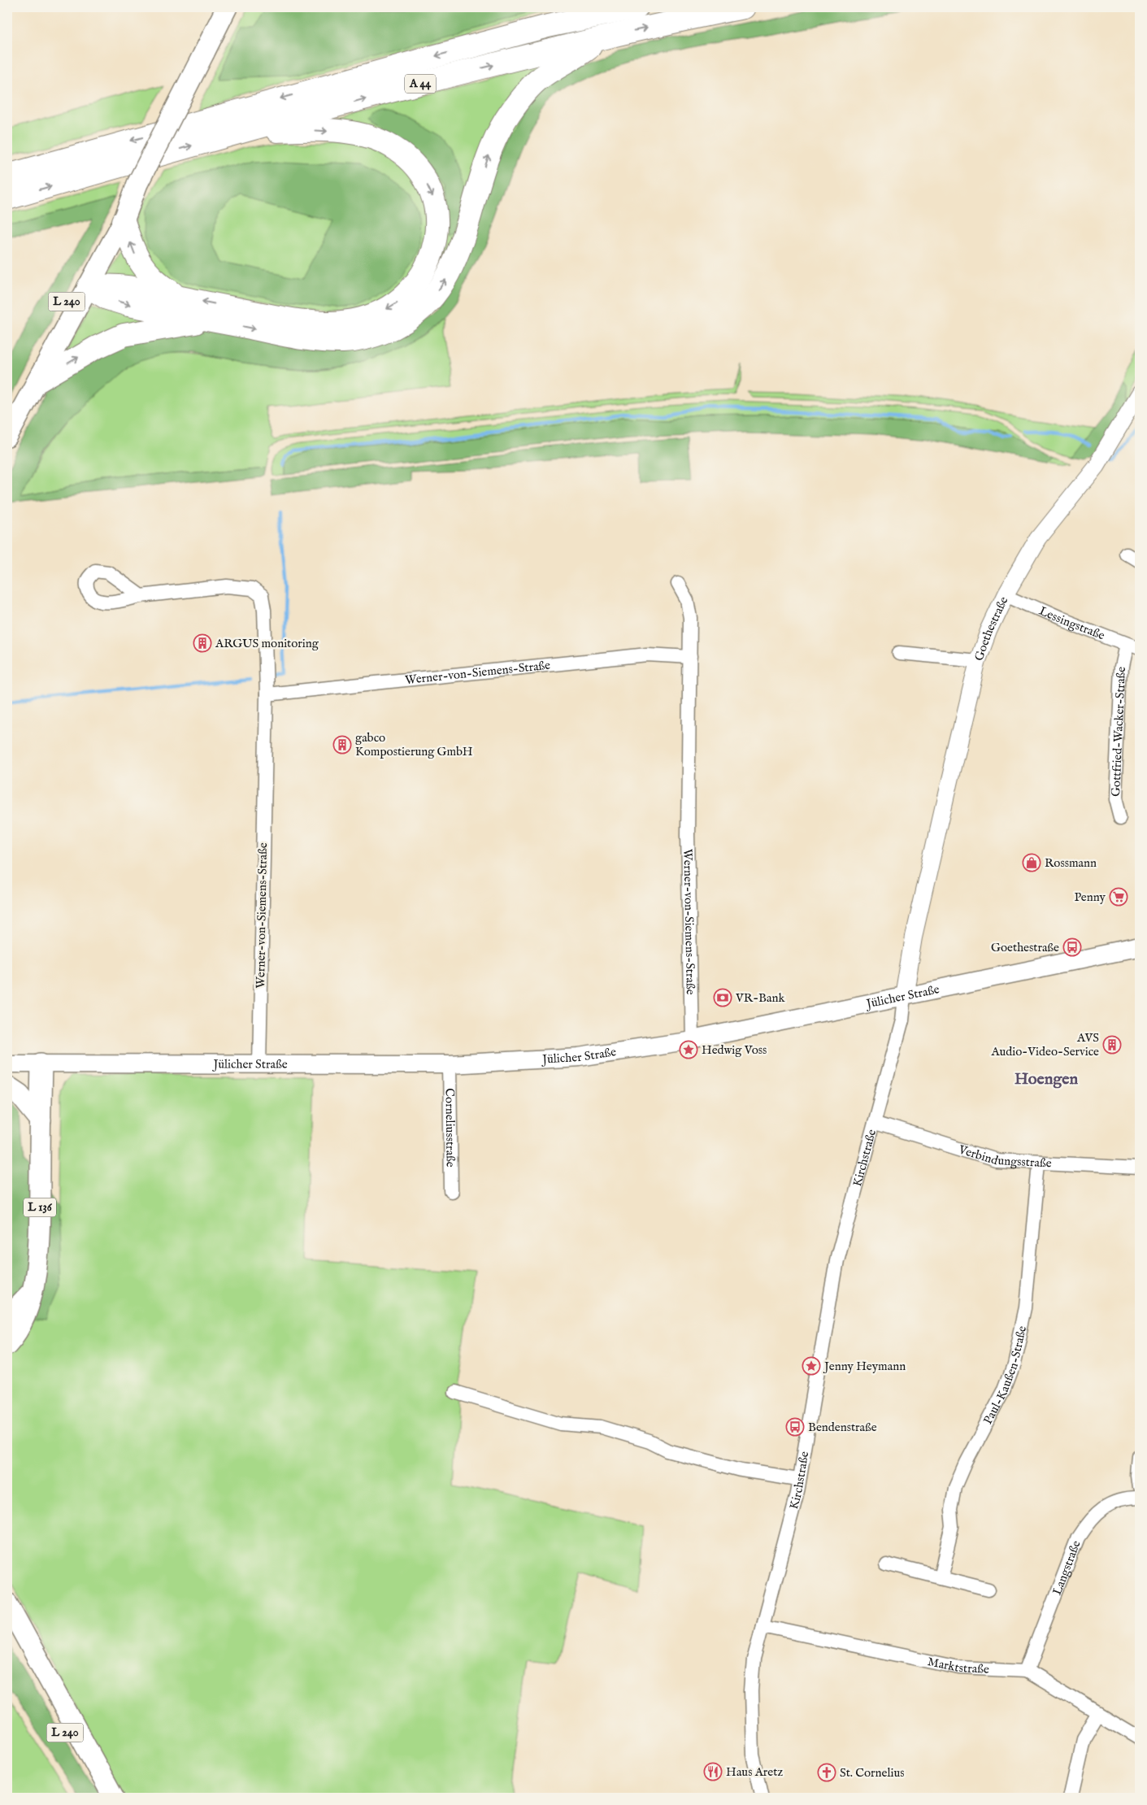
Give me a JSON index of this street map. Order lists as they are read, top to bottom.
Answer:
{
  "streets": {
    "highway": ["A 44"],
    "main road": ["L 240", "Jülicher Straße", "L 136"],
    "street": [
      "Lessingstraße",
      "Goethestraße",
      "Werner-von-Siemens-Straße",
      "Gottfried-Wacker-Straße",
      "Corneliusstraße",
      "Verbindungsstraße",
      "Kirchstraße",
      "Paul-Kaußen-Straße",
      "Langstraße",
      "Marktstraße"
    ]
  },
  "crossings": [
    ["Lessingstraße", "Goethestraße"],
    ["Lessingstraße", "Gottfried-Wacker-Straße"],
    ["Goethestraße", "Jülicher Straße"],
    ["Goethestraße", "Kirchstraße"],
    ["Werner-von-Siemens-Straße", "Jülicher Straße"],
    ["Jülicher Straße", "Corneliusstraße"],
    ["Jülicher Straße", "Kirchstraße"],
    ["Jülicher Straße", "L 136"],
    ["Verbindungsstraße", "Kirchstraße"],
    ["Verbindungsstraße", "Paul-Kaußen-Straße"],
    ["Kirchstraße", "Marktstraße"],
    ["Langstraße", "Marktstraße"]
  ],
  "districts": ["Hoengen"],
  "places": {
    "building": ["ARGUS monitoring", "gabco Kompostierung GmbH", "AVS Audio-Video-Service"],
    "shop": ["Rossmann"],
    "supermarket": ["Penny"],
    "bus stop": ["Goethestraße", "Bendenstraße"],
    "bank": ["VR-Bank"],
    "place": ["Hedwig Voss", "Jenny Heymann"],
    "restaurant": ["Haus Aretz"],
    "church": ["St. Cornelius"]
  }
}
